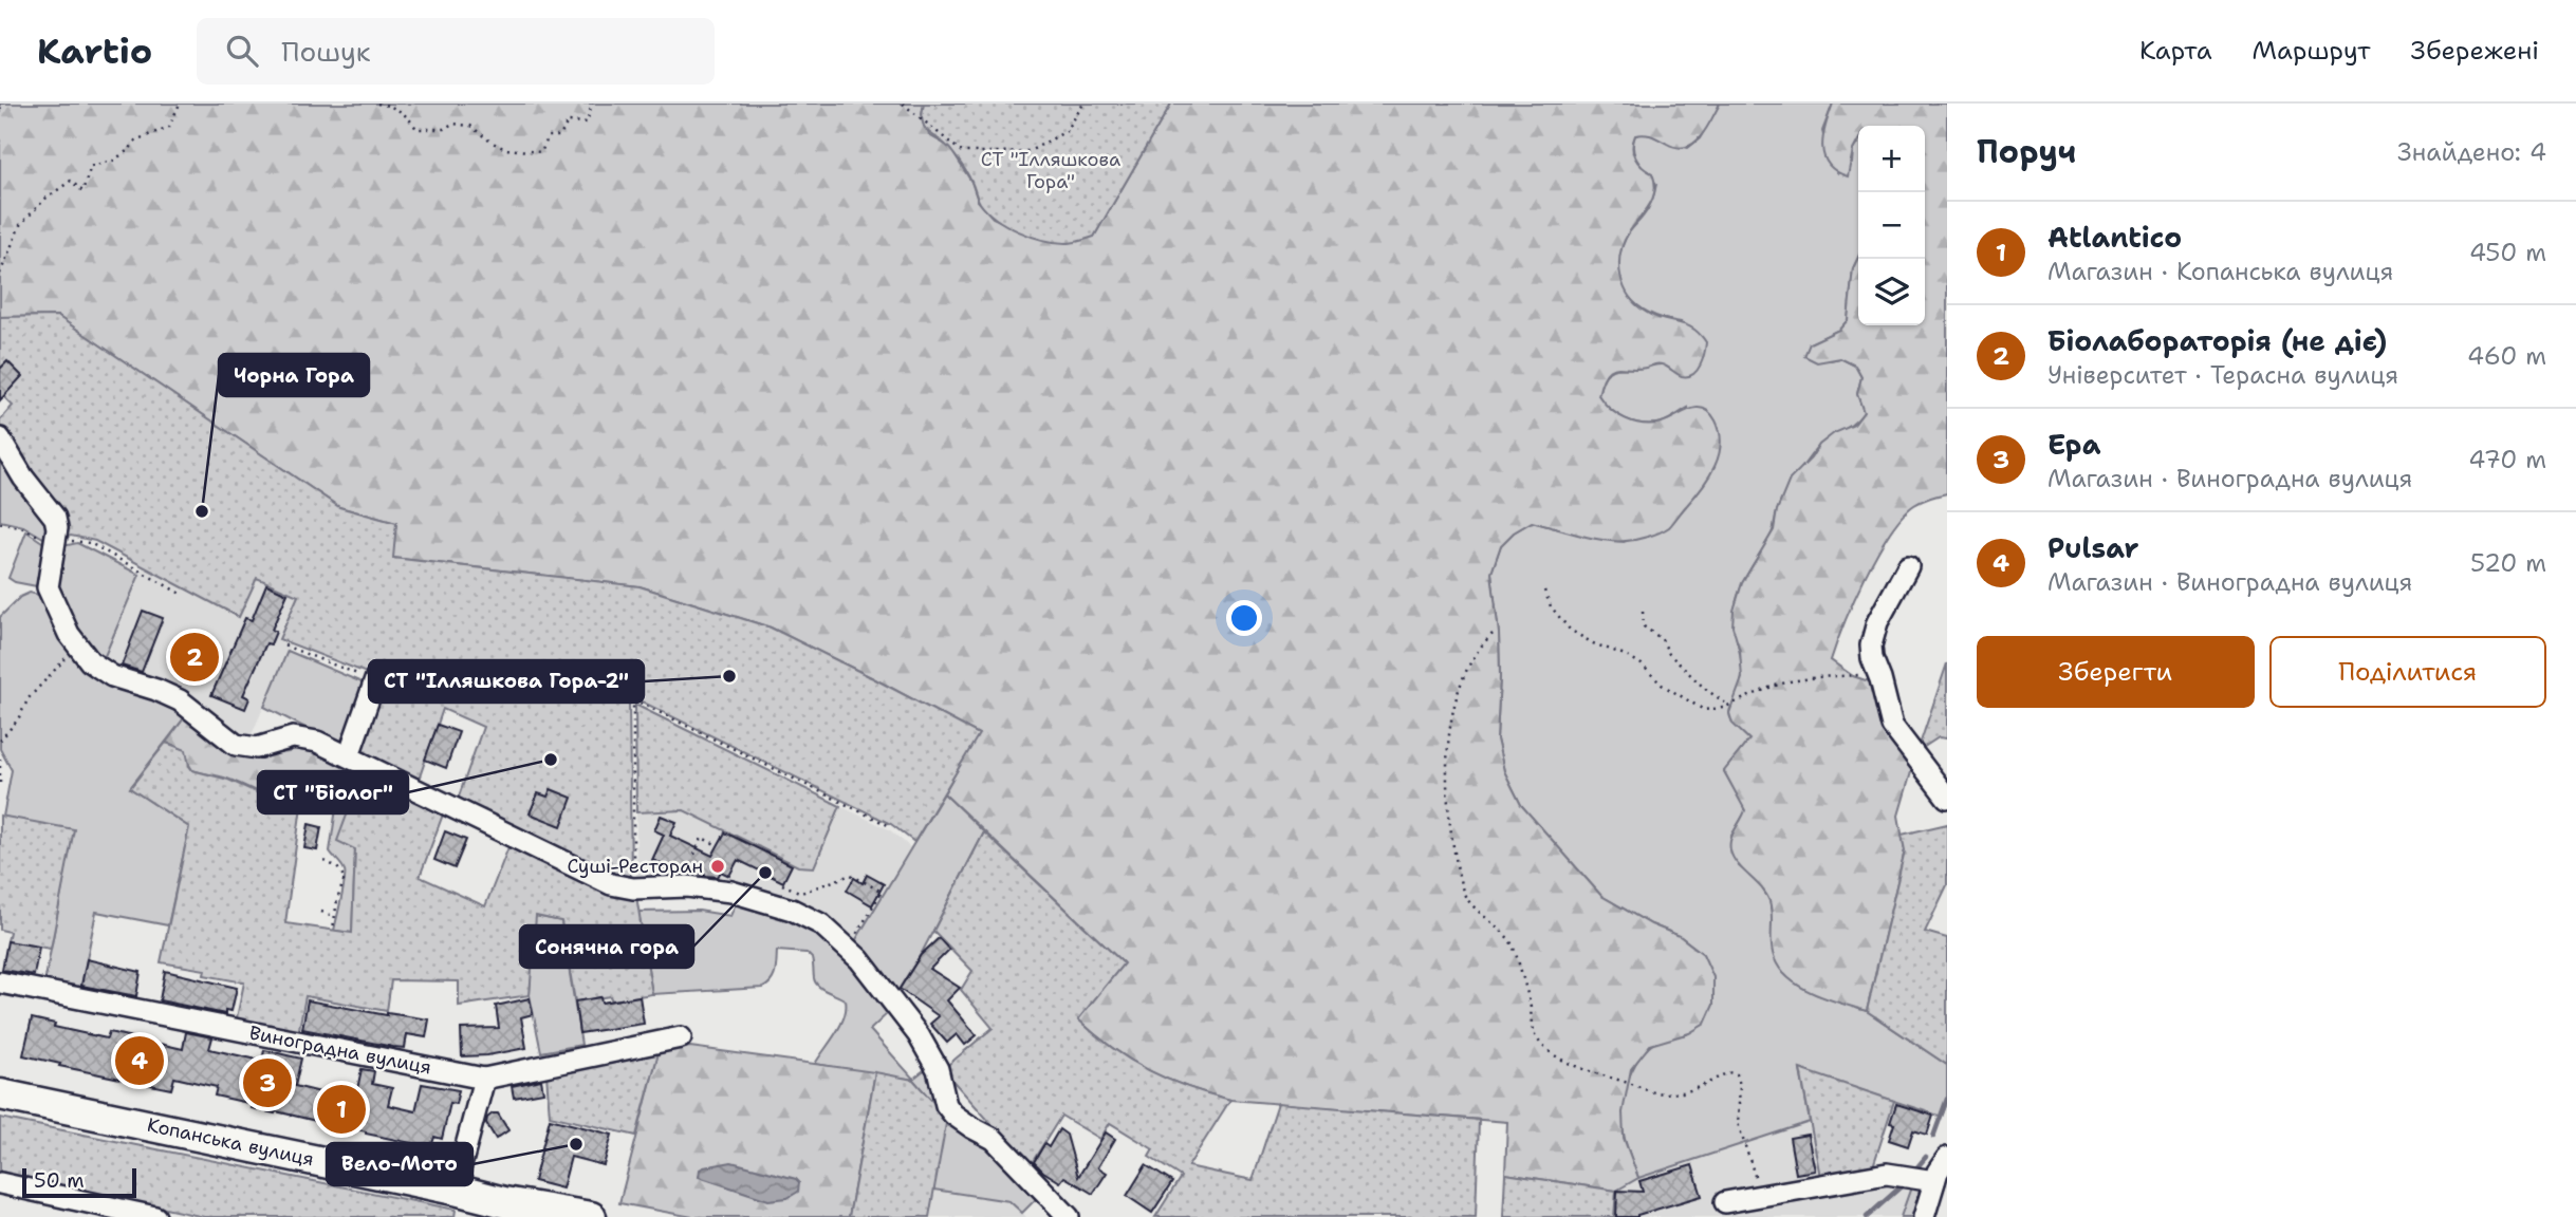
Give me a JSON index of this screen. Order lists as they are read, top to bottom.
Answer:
{
  "streets": {
    "highway": ["Копанська вулиця"],
    "street": ["Виноградна вулиця"]
  },
  "parks": ["СТ \"Ілляшкова Гора\""],
  "places": [
    "Чорна Гора",
    "СТ \"Ілляшкова Гора-2\"",
    "СТ \"Біолог\"",
    "Суші-Ресторан",
    "Сонячна гора",
    "Вело-Мото"
  ],
  "scale_bar": "50 m",
  "page": {
    "header": "Kartio",
    "search": "Пошук",
    "nav": ["Карта", "Маршрут", "Збережені"],
    "heading": ["Поруч", "Знайдено: 4"],
    "map_buttons": ["+", "−"],
    "list": [
      {
        "mark": "1",
        "name": "Atlantico",
        "note": "Магазин · Копанська вулиця",
        "value": "450 m"
      },
      {
        "mark": "2",
        "name": "Біолабораторія (не діє)",
        "note": "Університет · Терасна вулиця",
        "value": "460 m"
      },
      {
        "mark": "3",
        "name": "Ера",
        "note": "Магазин · Виноградна вулиця",
        "value": "470 m"
      },
      {
        "mark": "4",
        "name": "Pulsar",
        "note": "Магазин · Виноградна вулиця",
        "value": "520 m"
      }
    ],
    "buttons": ["Зберегти", "Поділитися"],
    "pins": [
      "2",
      "4",
      "3",
      "1"
    ],
    "scale": "50 m"
  }
}
